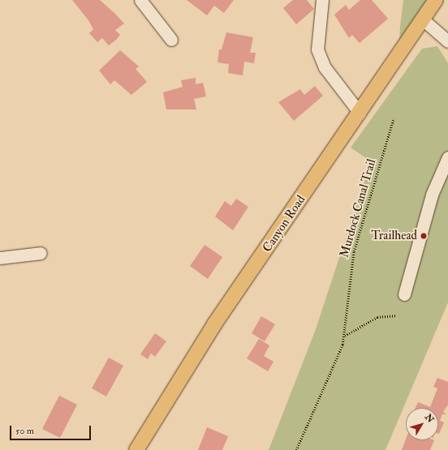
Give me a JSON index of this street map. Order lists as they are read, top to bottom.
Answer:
{
  "streets": {
    "main road": ["Canyon Road"],
    "path": ["Murdock Canal Trail"]
  },
  "places": ["Trailhead"],
  "scale_bar": "50 m",
  "north": "top right"
}
